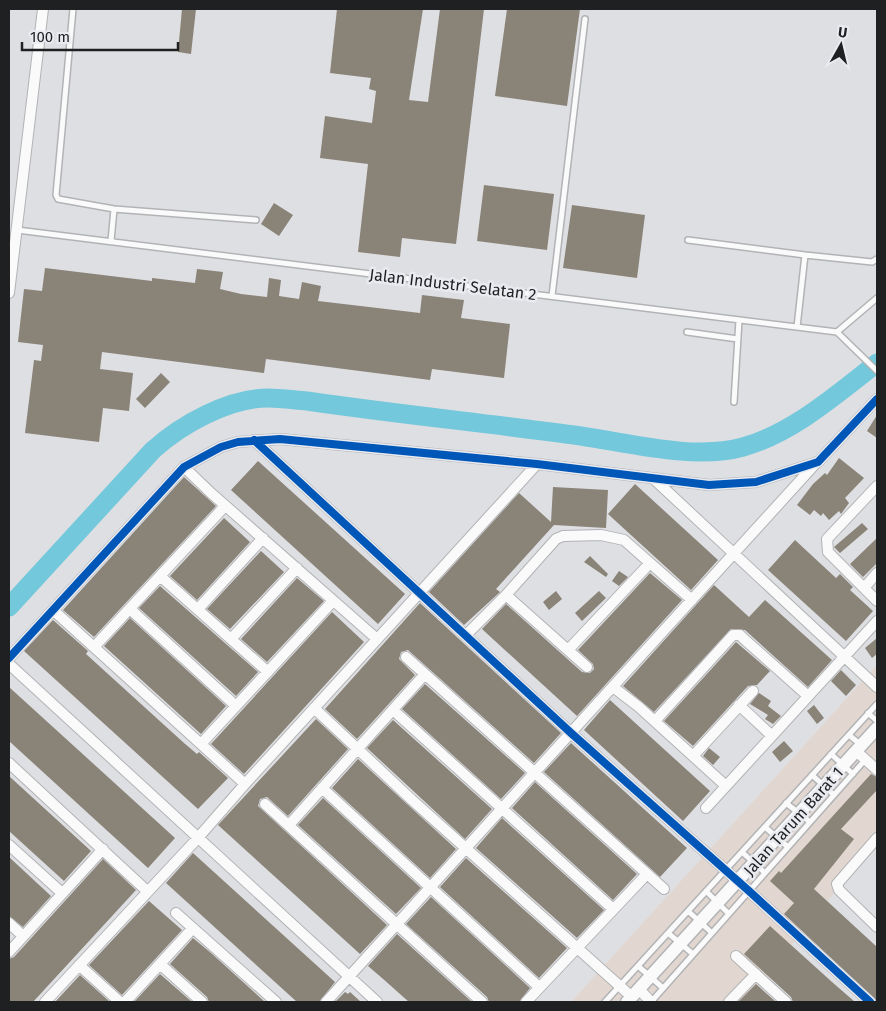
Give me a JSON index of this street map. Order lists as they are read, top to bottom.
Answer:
{
  "streets": {
    "street": ["Jalan Tarum Barat 1"],
    "lane": ["Jalan Industri Selatan 2"]
  },
  "scale_bar": "100 m",
  "north": "top"
}
